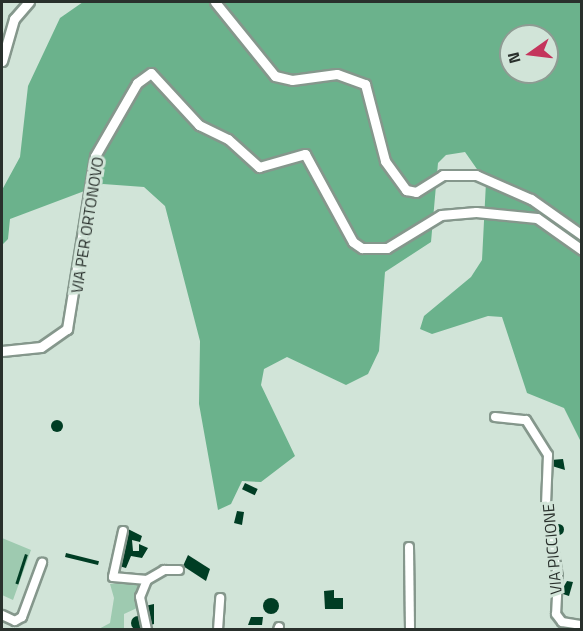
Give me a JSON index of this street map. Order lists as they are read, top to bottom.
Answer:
{
  "streets": {
    "street": ["VIA PER ORTONOVO", "VIA PICCIONE"]
  },
  "north": "left"
}
